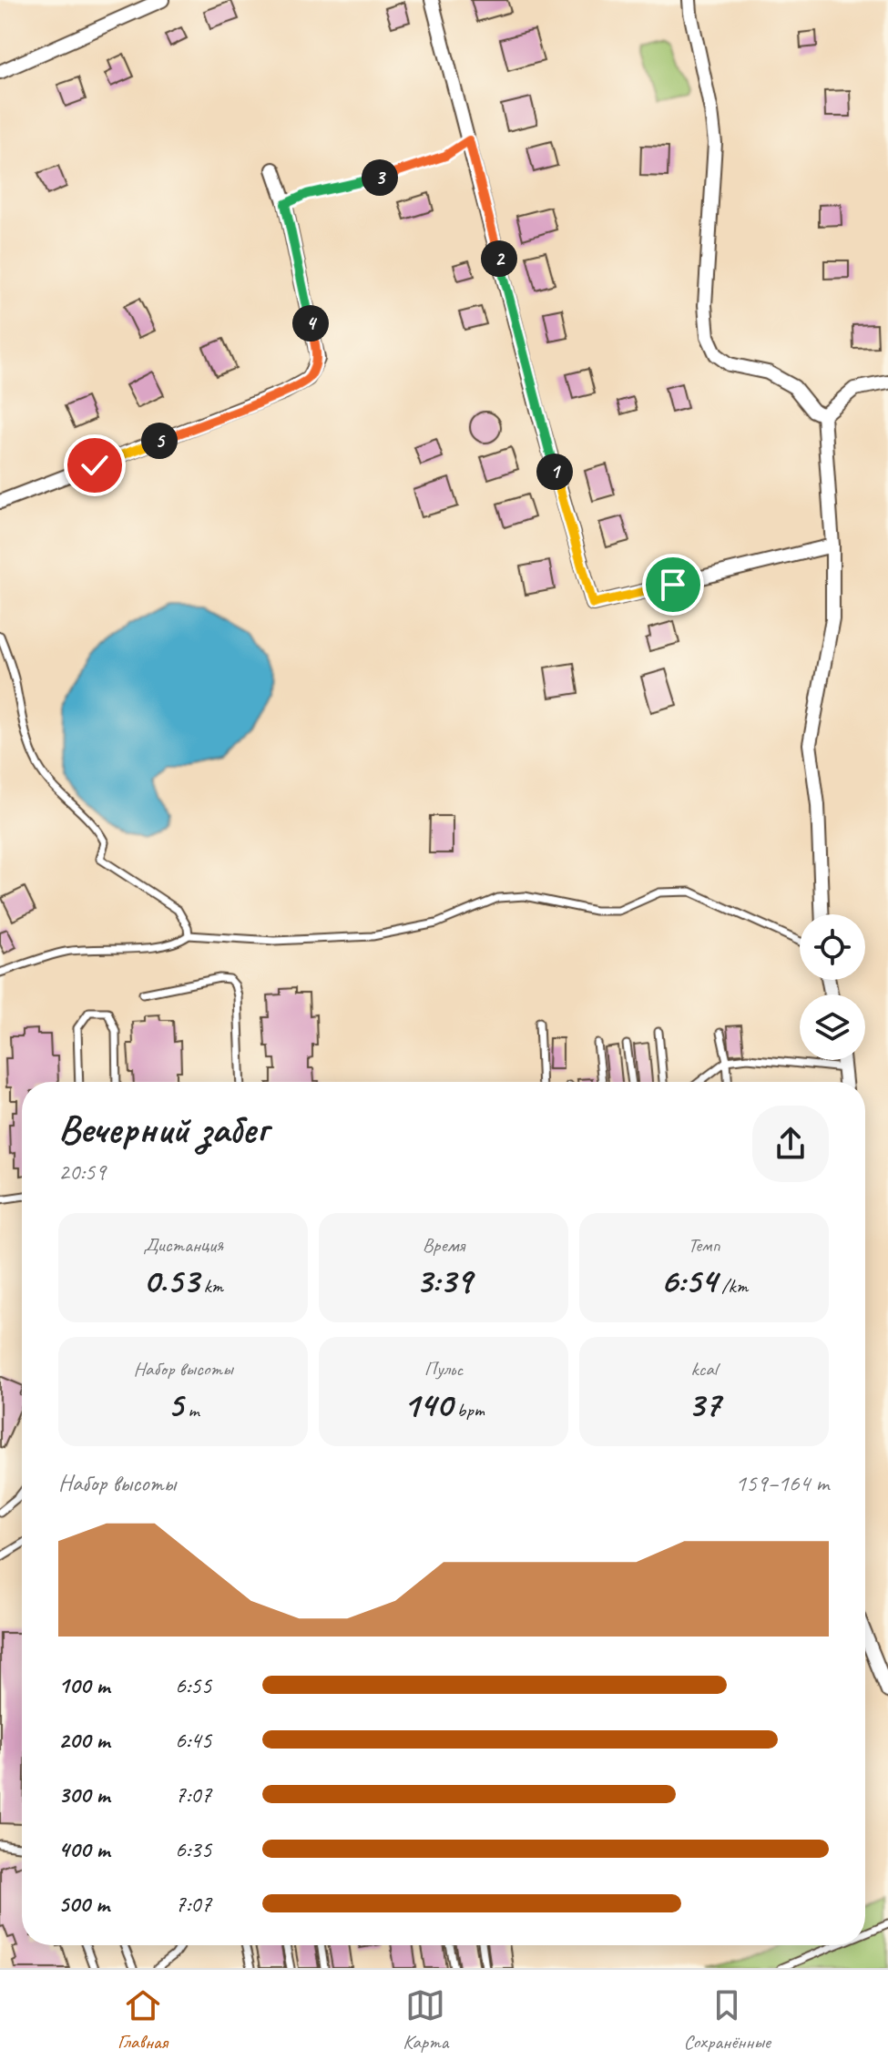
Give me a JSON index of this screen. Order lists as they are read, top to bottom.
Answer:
{
  "page": {
    "pins": [
      "3",
      "2",
      "4",
      "5",
      "1"
    ],
    "heading": ["Вечерний забег", "20:59"],
    "stats": [
      ["Дистанция", "0.53 km"],
      ["Время", "3:39"],
      ["Темп", "6:54 /km"],
      ["Набор высоты", "5 m"],
      ["Пульс", "140 bpm"],
      ["kcal", "37"]
    ],
    "chart": ["Набор высоты", "159–164 m"],
    "list": [
      {
        "name": "100 m",
        "note": "6:55"
      },
      {
        "name": "200 m",
        "note": "6:45"
      },
      {
        "name": "300 m",
        "note": "7:07"
      },
      {
        "name": "400 m",
        "note": "6:35"
      },
      {
        "name": "500 m",
        "note": "7:07"
      }
    ],
    "tabs": ["Главная", "Карта", "Сохранённые"]
  }
}
